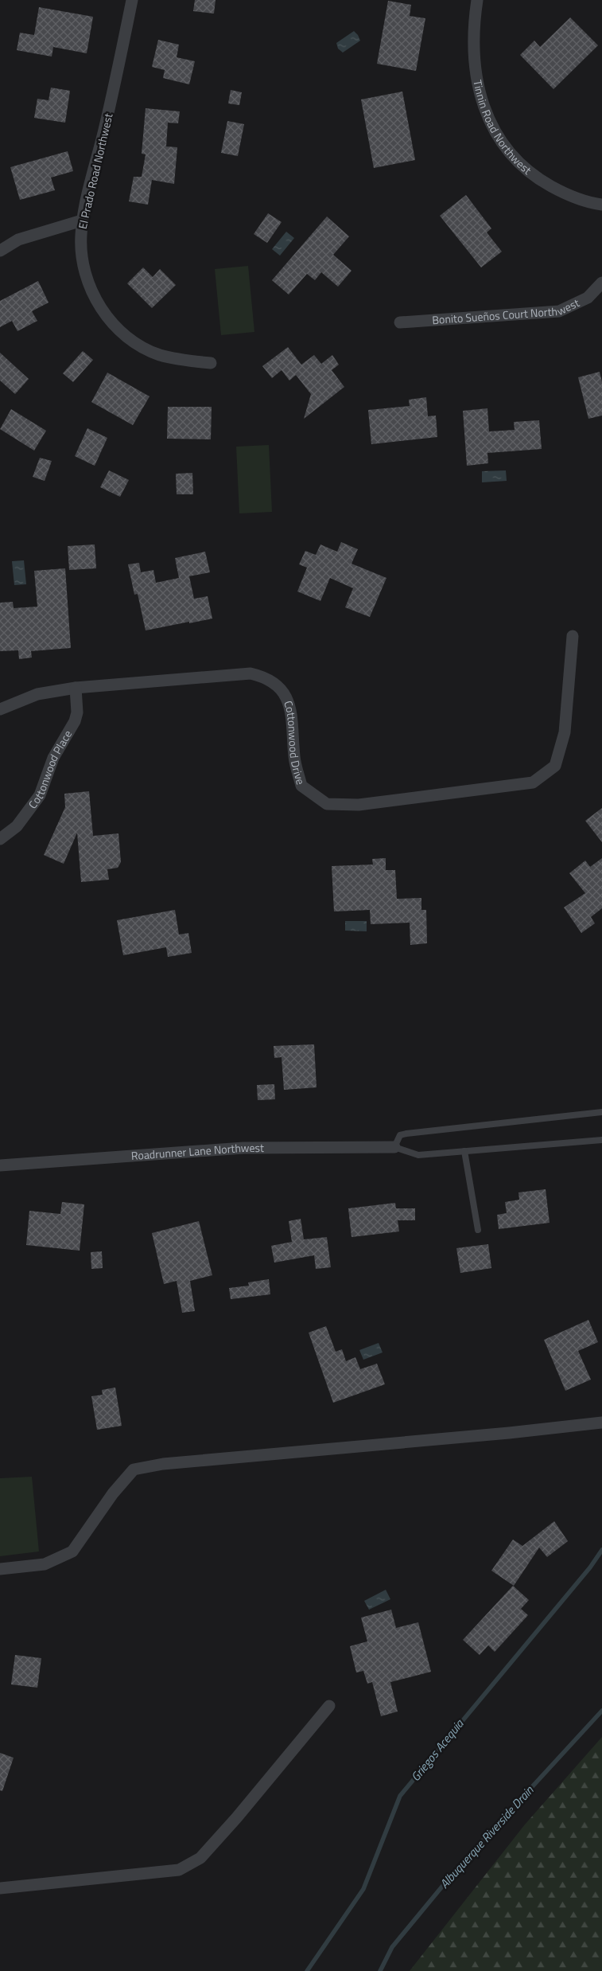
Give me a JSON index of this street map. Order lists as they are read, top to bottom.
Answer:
{
  "streets": {
    "street": [
      "Tinnin Road Northwest",
      "El Prado Road Northwest",
      "Bonito Sueños Court Northwest",
      "Cottonwood Drive",
      "Cottonwood Place",
      "Roadrunner Lane Northwest"
    ]
  },
  "crossings": [
    ["Cottonwood Drive", "Cottonwood Place"]
  ],
  "water": ["Griegos Acequia", "Albuquerque Riverside Drain"]
}
